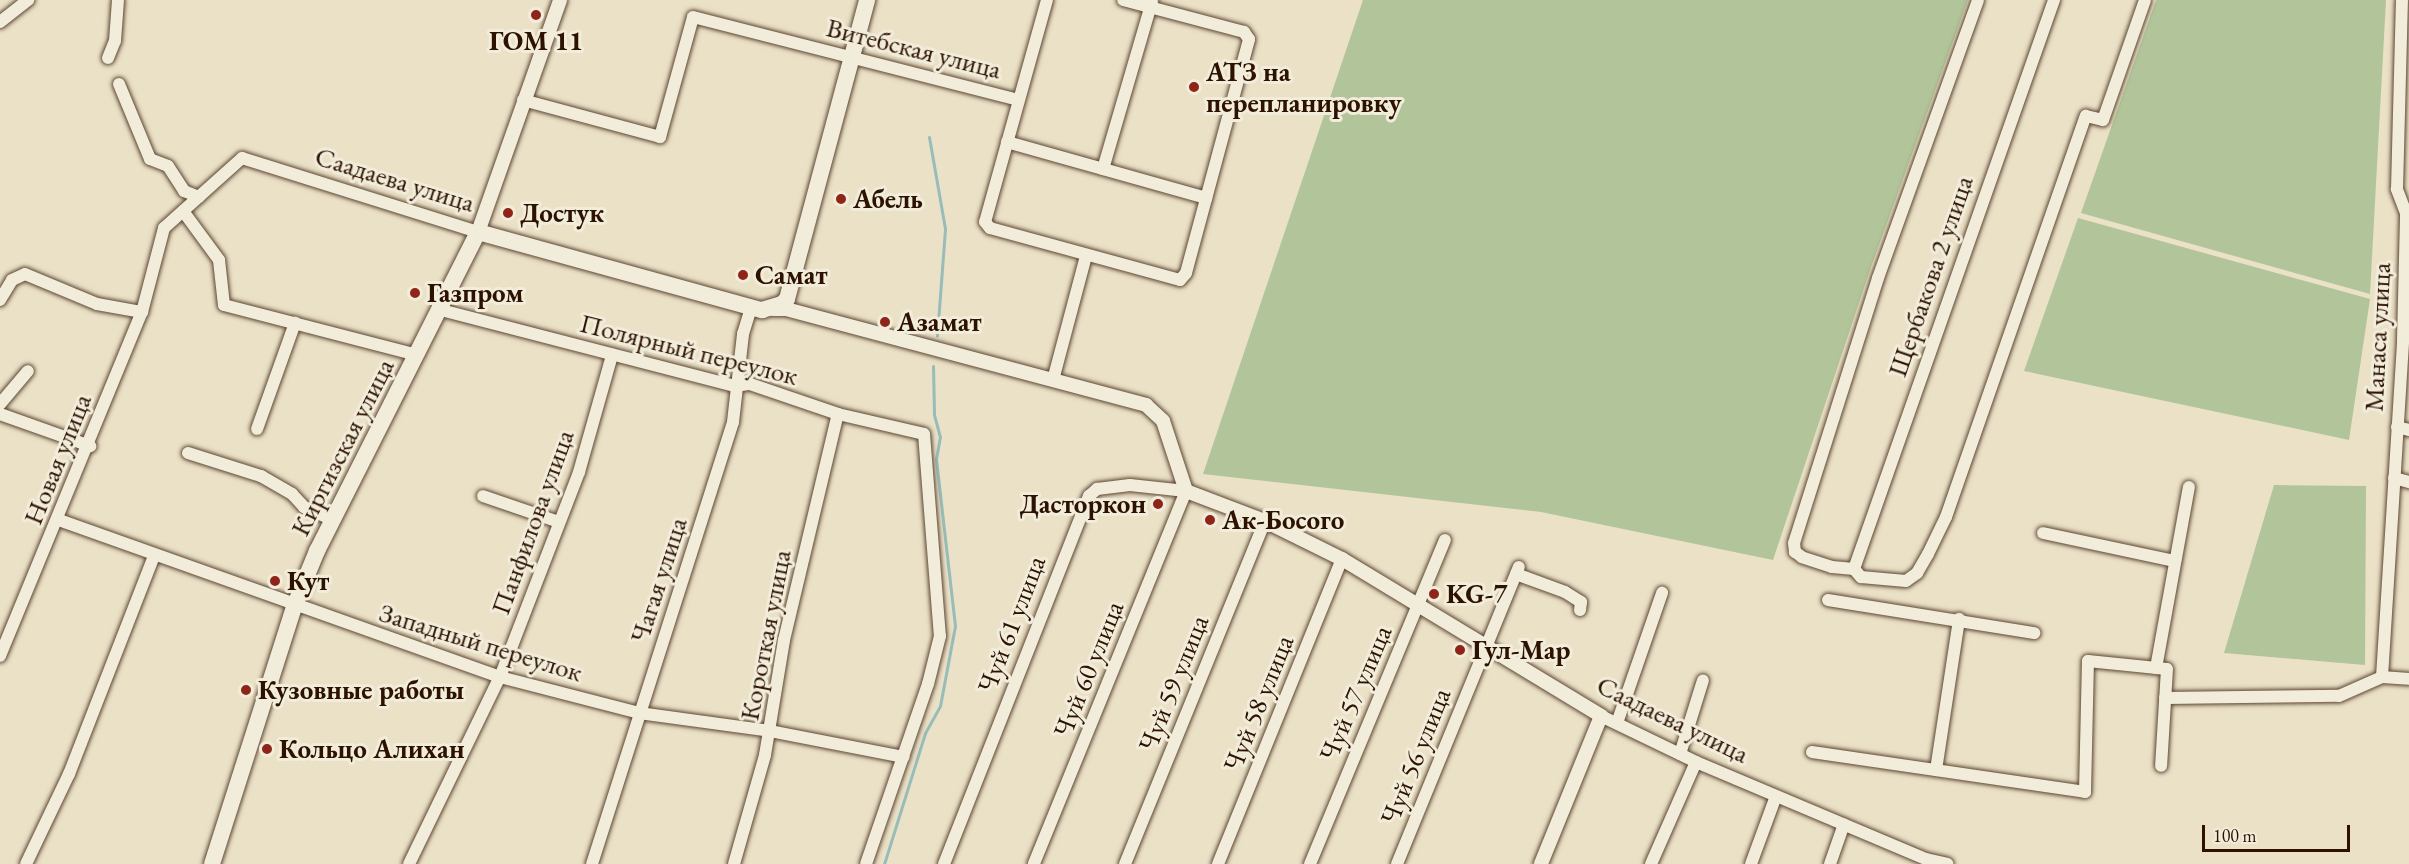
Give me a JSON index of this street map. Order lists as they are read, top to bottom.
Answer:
{
  "streets": {
    "main road": ["Саадаева улица", "Киргизская улица"],
    "street": [
      "Витебская улица",
      "Щербакова 2 улица",
      "Манаса улица",
      "Полярный переулок",
      "Новая улица",
      "Панфилова улица",
      "Чагая улица",
      "Чуй 61 улица",
      "Короткая улица",
      "Западный переулок",
      "Чуй 60 улица",
      "Чуй 59 улица",
      "Чуй 57 улица",
      "Чуй 58 улица",
      "Чуй 56 улица"
    ]
  },
  "crossings": [
    ["Саадаева улица", "Киргизская улица"],
    ["Саадаева улица", "Новая улица"],
    ["Саадаева улица", "Чагая улица"],
    ["Саадаева улица", "Чуй 61 улица"],
    ["Саадаева улица", "Чуй 60 улица"],
    ["Саадаева улица", "Чуй 59 улица"],
    ["Саадаева улица", "Чуй 57 улица"],
    ["Саадаева улица", "Чуй 58 улица"],
    ["Саадаева улица", "Чуй 56 улица"],
    ["Полярный переулок", "Киргизская улица"],
    ["Полярный переулок", "Панфилова улица"],
    ["Полярный переулок", "Чагая улица"],
    ["Полярный переулок", "Короткая улица"],
    ["Полярный переулок", "Западный переулок"],
    ["Киргизская улица", "Западный переулок"],
    ["Новая улица", "Западный переулок"],
    ["Панфилова улица", "Западный переулок"],
    ["Чагая улица", "Западный переулок"],
    ["Чуй 61 улица", "Чуй 60 улица"],
    ["Короткая улица", "Западный переулок"]
  ],
  "places": [
    "ГОМ 11",
    "АТЗ на перепланировку",
    "Абель",
    "Достук",
    "Самат",
    "Газпром",
    "Азамат",
    "Дасторкон",
    "Ак-Босого",
    "Кут",
    "KG-7",
    "Гул-Мар",
    "Кузовные работы",
    "Кольцо Алихан"
  ],
  "scale_bar": "100 m"
}
